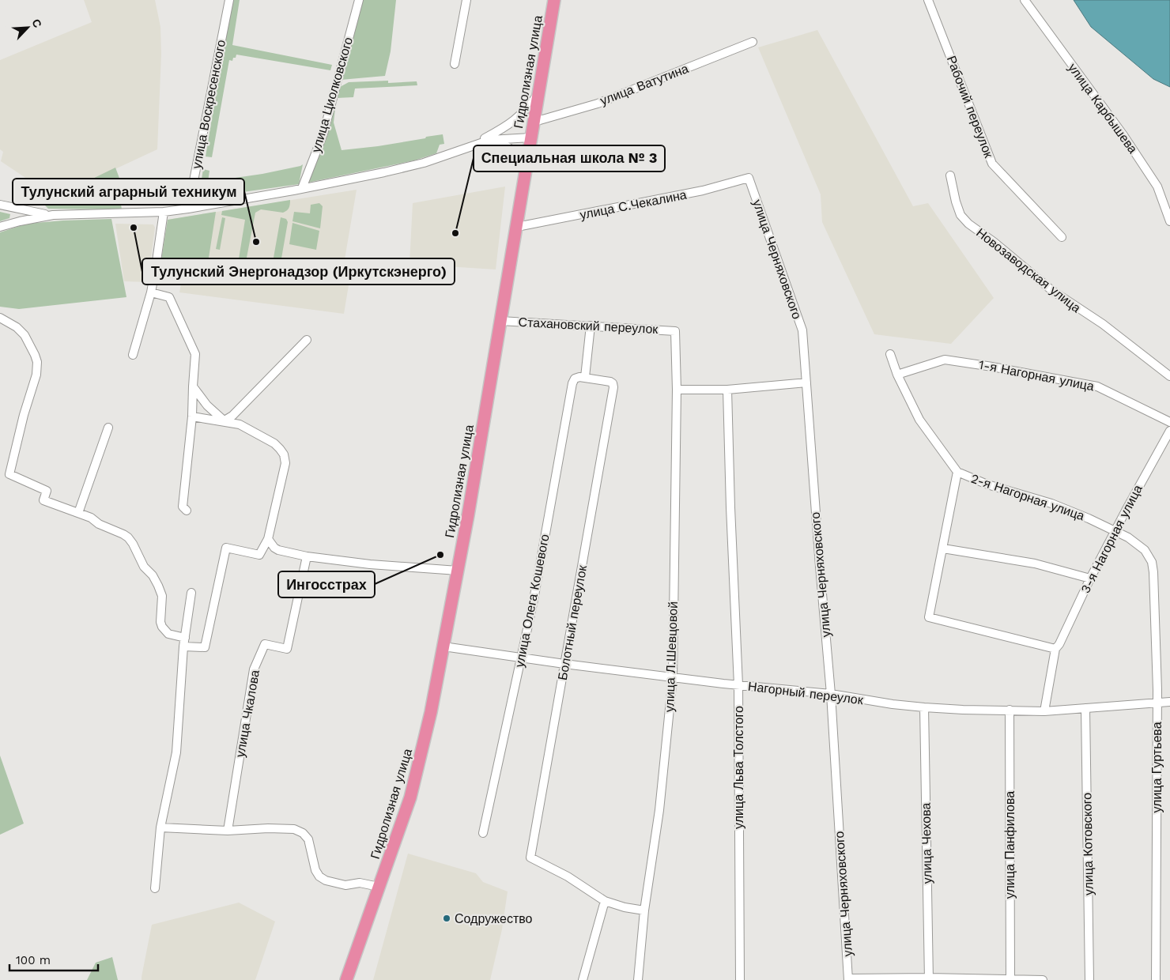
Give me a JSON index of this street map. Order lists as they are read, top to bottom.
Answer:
{
  "streets": {
    "highway": ["Гидролизная улица"],
    "street": [
      "улица Ватутина",
      "улица Циолковского",
      "улица Воскресенского",
      "Рабочий переулок",
      "улица Карбышева",
      "улица С.Чекалина",
      "улица Черняховского",
      "Новозаводская улица",
      "Стахановский переулок",
      "1-я Нагорная улица",
      "2-я Нагорная улица",
      "3-я Нагорная улица",
      "улица Олега Кошевого",
      "Болотный переулок",
      "улица Л.Шевцовой",
      "Нагорный переулок",
      "улица Чкалова",
      "улица Льва Толстого",
      "улица Гуртьева",
      "улица Чехова",
      "улица Котовского",
      "улица Панфилова"
    ]
  },
  "crossings": [
    ["Гидролизная улица", "улица Ватутина"],
    ["Гидролизная улица", "улица С.Чекалина"],
    ["Гидролизная улица", "Стахановский переулок"],
    ["Гидролизная улица", "Нагорный переулок"],
    ["улица С.Чекалина", "улица Черняховского"],
    ["улица Черняховского", "Нагорный переулок"],
    ["Стахановский переулок", "улица Л.Шевцовой"],
    ["1-я Нагорная улица", "2-я Нагорная улица"],
    ["2-я Нагорная улица", "3-я Нагорная улица"],
    ["2-я Нагорная улица", "улица Гуртьева"],
    ["3-я Нагорная улица", "Нагорный переулок"],
    ["улица Олега Кошевого", "Болотный переулок"],
    ["улица Олега Кошевого", "Нагорный переулок"],
    ["Болотный переулок", "Нагорный переулок"],
    ["улица Л.Шевцовой", "Нагорный переулок"],
    ["Нагорный переулок", "улица Льва Толстого"],
    ["Нагорный переулок", "улица Гуртьева"],
    ["Нагорный переулок", "улица Чехова"],
    ["Нагорный переулок", "улица Котовского"],
    ["Нагорный переулок", "улица Панфилова"]
  ],
  "places": [
    "Тулунский Энергонадзор (Иркутскэнерго)",
    "Специальная школа № 3",
    "Тулунский аграрный техникум",
    "Ингосстрах",
    "Содружество"
  ],
  "scale_bar": "100 m",
  "north": "top right"
}
